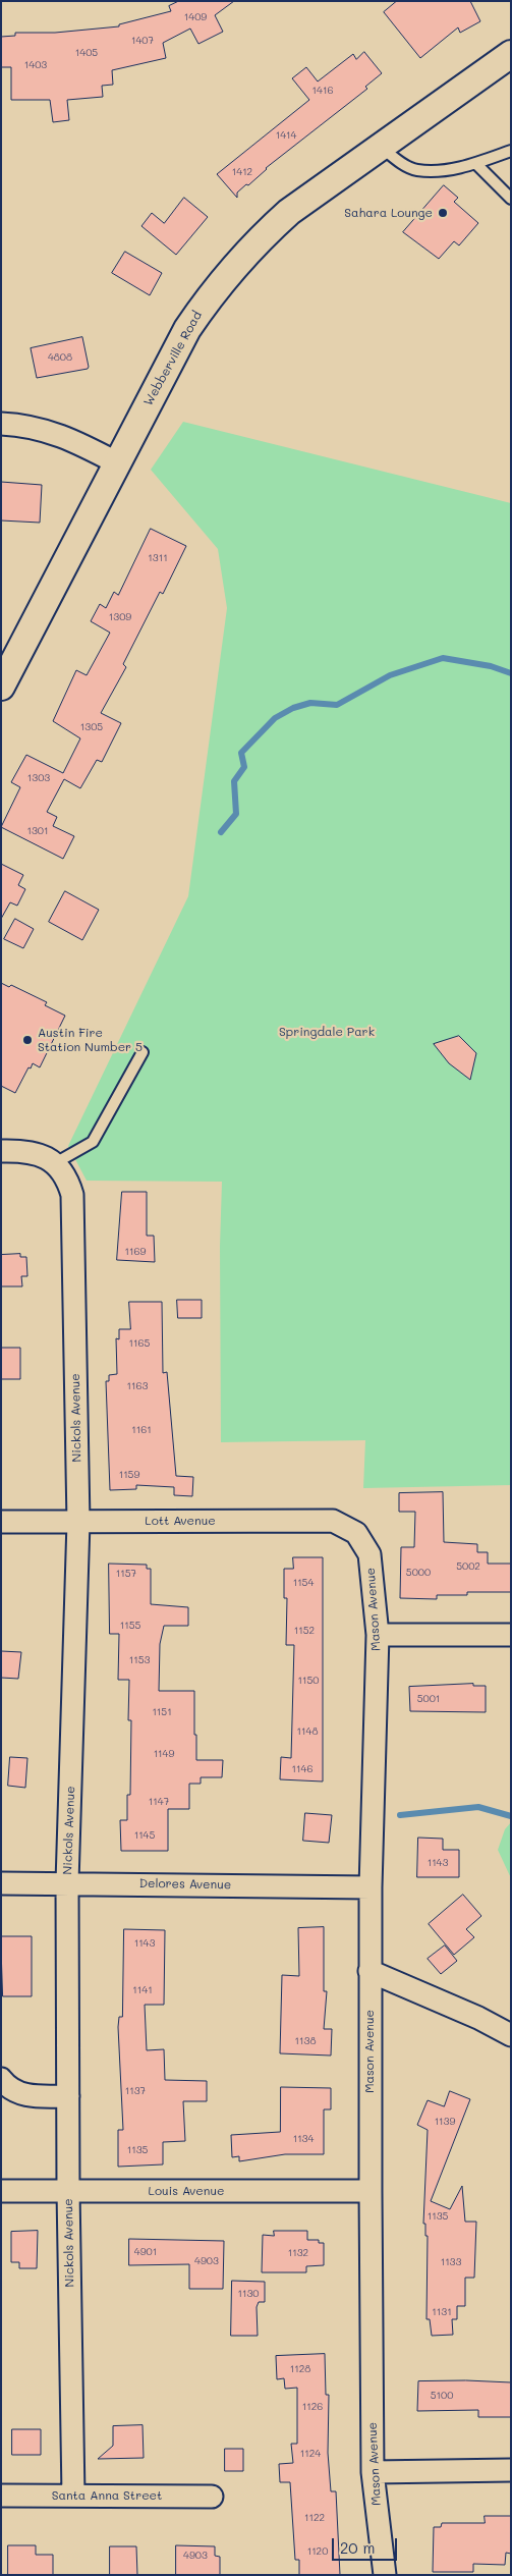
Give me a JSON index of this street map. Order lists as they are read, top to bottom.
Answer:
{
  "streets": {
    "street": [
      "Webberville Road",
      "Nickols Avenue",
      "Lott Avenue",
      "Mason Avenue",
      "Delores Avenue",
      "Louis Avenue",
      "Santa Anna Street"
    ]
  },
  "crossings": [
    ["Nickols Avenue", "Lott Avenue"],
    ["Nickols Avenue", "Delores Avenue"],
    ["Nickols Avenue", "Louis Avenue"],
    ["Nickols Avenue", "Santa Anna Street"],
    ["Lott Avenue", "Mason Avenue"],
    ["Mason Avenue", "Delores Avenue"],
    ["Mason Avenue", "Louis Avenue"]
  ],
  "parks": ["Springdale Park"],
  "places": ["Sahara Lounge", "Austin Fire Station Number 5"],
  "house_numbers": [
    "1409",
    "1407",
    "1405",
    "1403",
    "1416",
    "1414",
    "1412",
    "4808",
    "1311",
    "1309",
    "1305",
    "1303",
    "1301",
    "1169",
    "1165",
    "1163",
    "1161",
    "1159",
    "5002",
    "5000",
    "1157",
    "1154",
    "1155",
    "1152",
    "1153",
    "1150",
    "5001",
    "1151",
    "1148",
    "1149",
    "1146",
    "1147",
    "1145",
    "1143",
    "1143",
    "1141",
    "1138",
    "1137",
    "1139",
    "1134",
    "1135",
    "1135",
    "4901",
    "1132",
    "4903",
    "1133",
    "1130",
    "1131",
    "1128",
    "5100",
    "1126",
    "1124",
    "1122",
    "1120",
    "4903"
  ],
  "scale_bar": "20 m"
}
